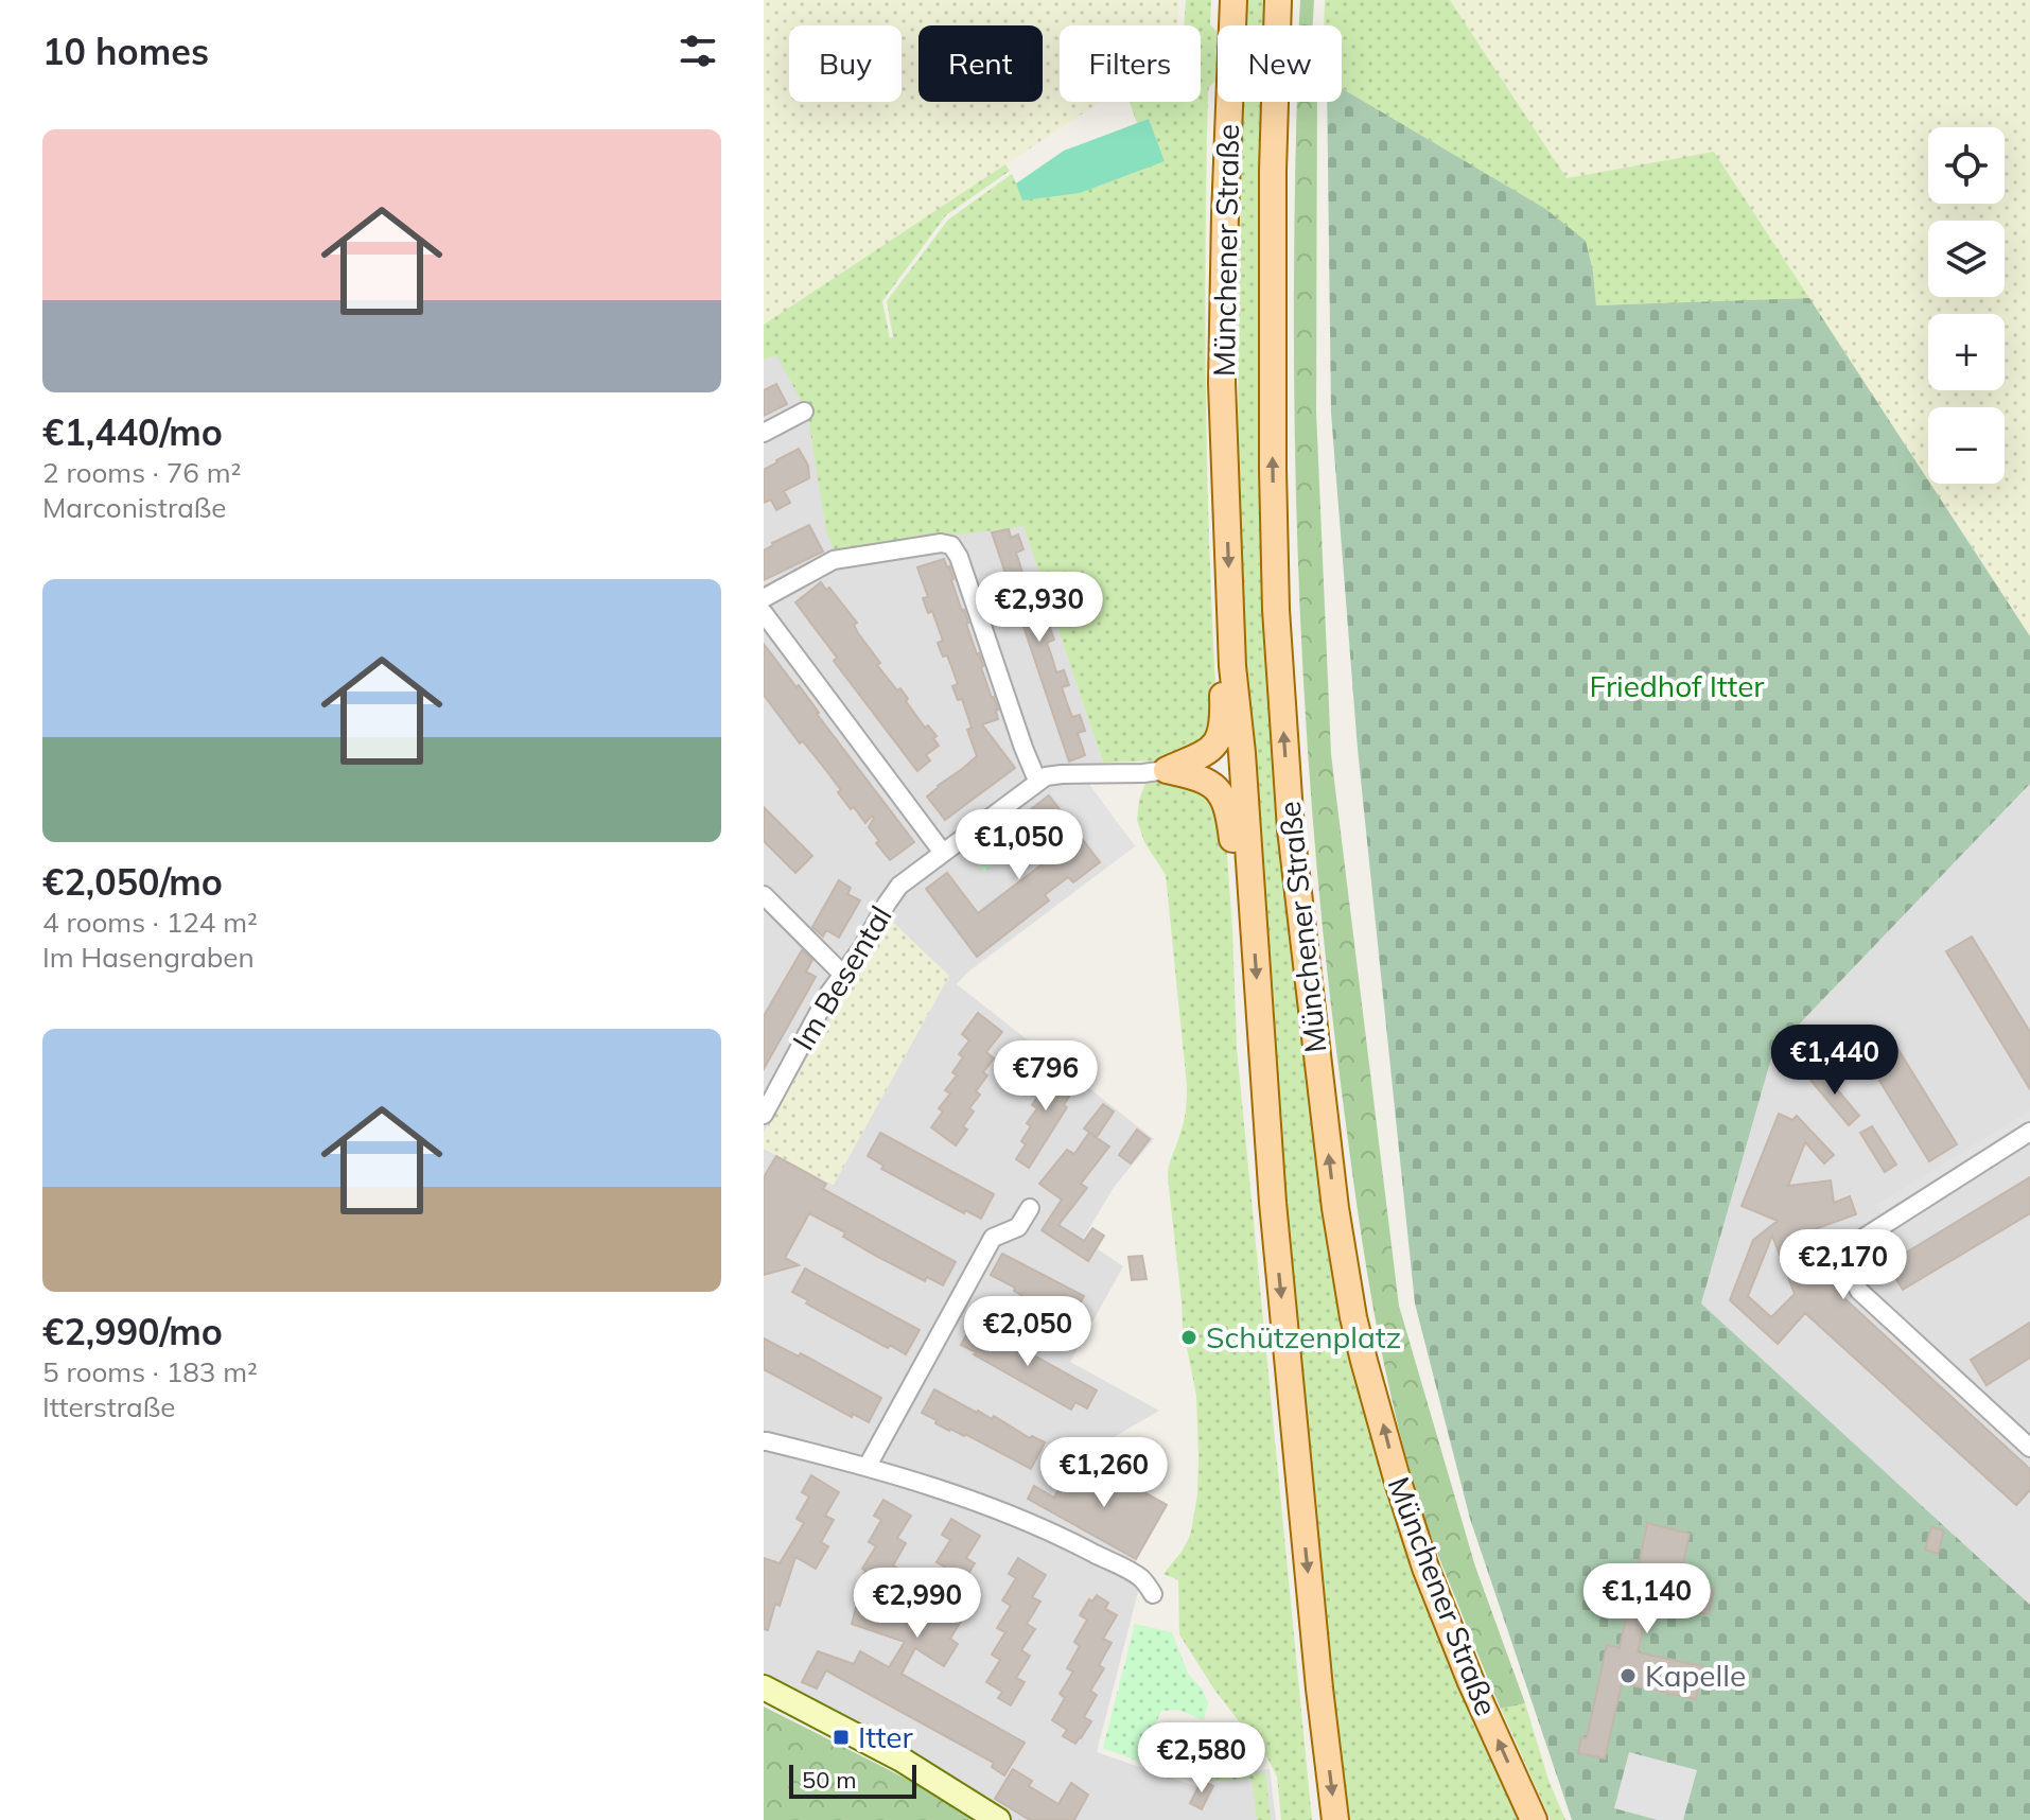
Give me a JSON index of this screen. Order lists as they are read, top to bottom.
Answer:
{
  "streets": {
    "main road": ["Münchener Straße"],
    "street": ["Im Besental"]
  },
  "parks": ["Friedhof Itter"],
  "places": {
    "other": ["Schützenplatz", "Kapelle"],
    "transit": ["Itter"]
  },
  "scale_bar": "50 m",
  "page": {
    "heading": "10 homes",
    "chip": [
      "Buy",
      "Rent",
      "Filters",
      "New"
    ],
    "list": [
      {
        "name": "€1,440/mo",
        "note": "2 rooms · 76 m² · Marconistraße"
      },
      {
        "name": "€2,050/mo",
        "note": "4 rooms · 124 m² · Im Hasengraben"
      },
      {
        "name": "€2,990/mo",
        "note": "5 rooms · 183 m² · Itterstraße"
      }
    ],
    "map_buttons": ["+", "−"],
    "price": [
      "€2,930",
      "€1,050",
      "€1,440",
      "€796",
      "€2,170",
      "€2,050",
      "€1,260",
      "€1,140",
      "€2,990",
      "€2,580"
    ],
    "scale": "50 m"
  }
}
